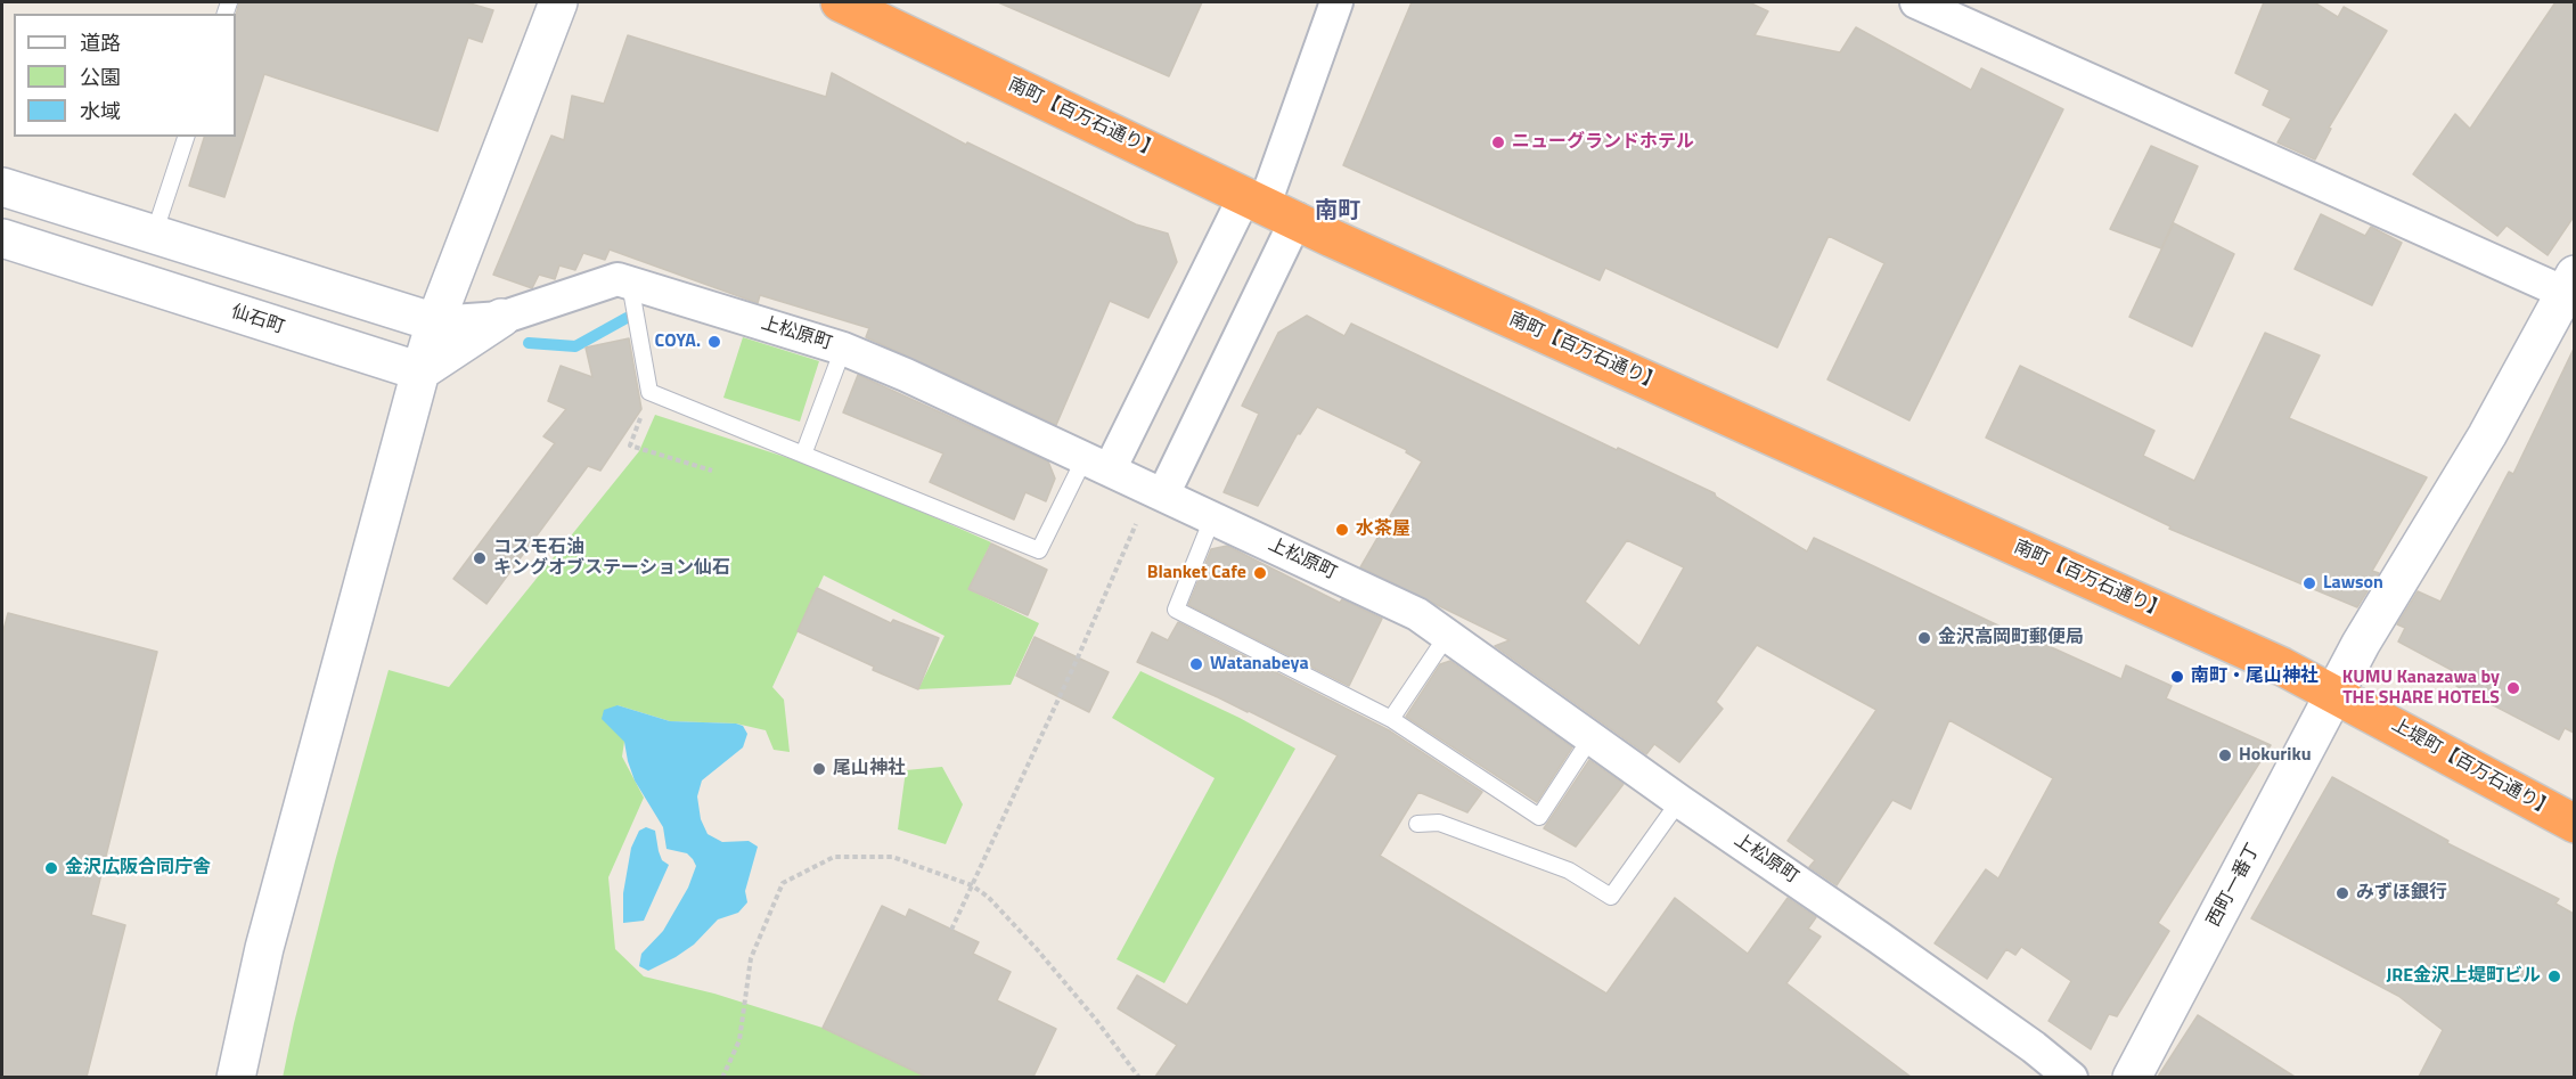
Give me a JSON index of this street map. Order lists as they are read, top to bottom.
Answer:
{
  "streets": {
    "highway": ["南町【百万石通り】", "上堤町【百万石通り】"],
    "street": ["仙石町", "上松原町", "西町一番丁"]
  },
  "crossings": [
    ["南町【百万石通り】", "上堤町【百万石通り】"],
    ["南町【百万石通り】", "西町一番丁"],
    ["上堤町【百万石通り】", "西町一番丁"]
  ],
  "districts": ["南町"],
  "places": [
    "ニューグランドホテル",
    "COYA.",
    "水茶屋",
    "コスモ石油 キングオブステーション仙石",
    "Blanket Cafe",
    "Lawson",
    "金沢高岡町郵便局",
    "Watanabeya",
    "南町・尾山神社",
    "KUMU Kanazawa by THE SHARE HOTELS",
    "Hokuriku",
    "尾山神社",
    "金沢広阪合同庁舎",
    "みずほ銀行",
    "JRE金沢上堤町ビル"
  ],
  "legend": ["道路", "公園", "水域"]
}
